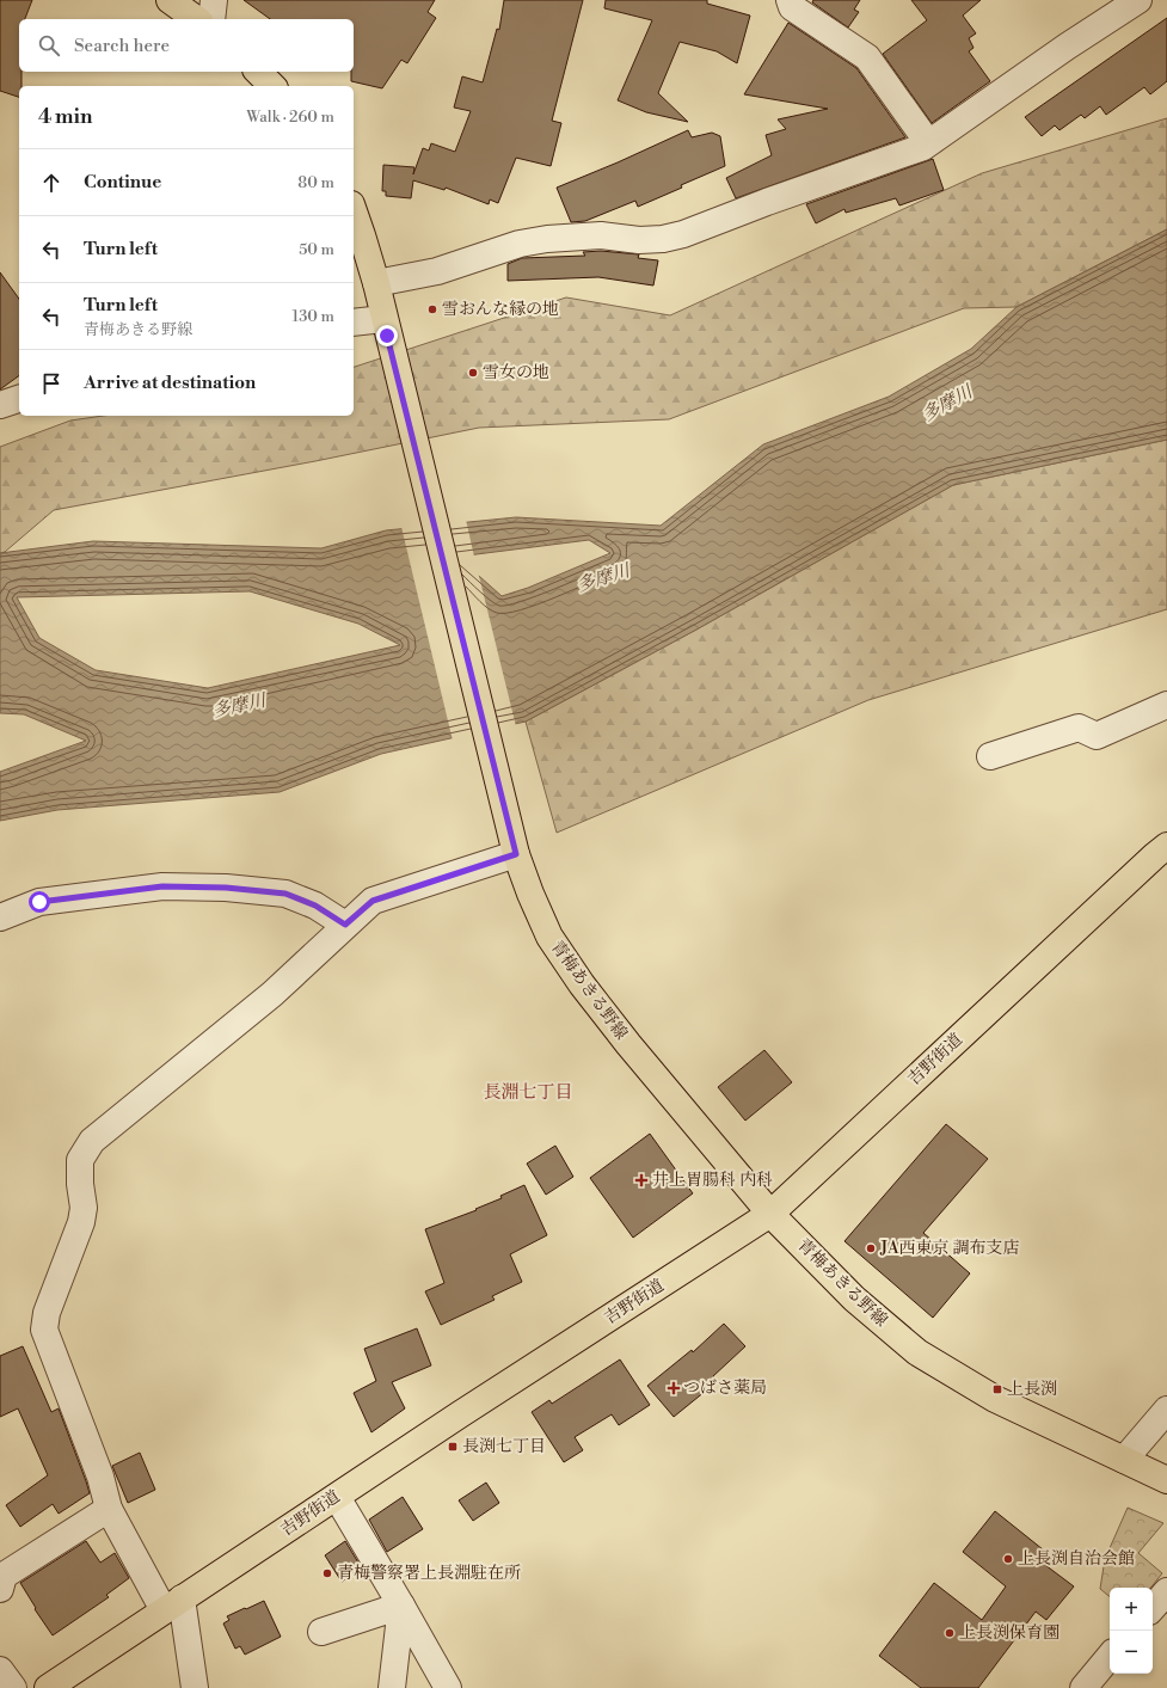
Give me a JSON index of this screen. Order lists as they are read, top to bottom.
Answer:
{
  "streets": {
    "main road": ["青梅あきる野線", "吉野街道"]
  },
  "crossings": [
    ["青梅あきる野線", "吉野街道"]
  ],
  "districts": ["長淵七丁目"],
  "water": ["多摩川"],
  "places": {
    "other": [
      "雪おんな縁の地",
      "雪女の地",
      "JA西東京 調布支店",
      "上長渕自治会館",
      "青梅警察署上長淵駐在所",
      "上長渕保育園"
    ],
    "health": ["井上胃腸科 内科", "つばさ薬局"],
    "transit": ["上長渕", "長渕七丁目"]
  },
  "page": {
    "search": "Search here",
    "heading": ["4 min", "Walk · 260 m"],
    "list": [
      ["Continue", "80 m"],
      ["Turn left", "50 m"],
      ["Turn left", "青梅あきる野線", "130 m"],
      "Arrive at destination"
    ],
    "map_buttons": ["+", "−"]
  }
}
